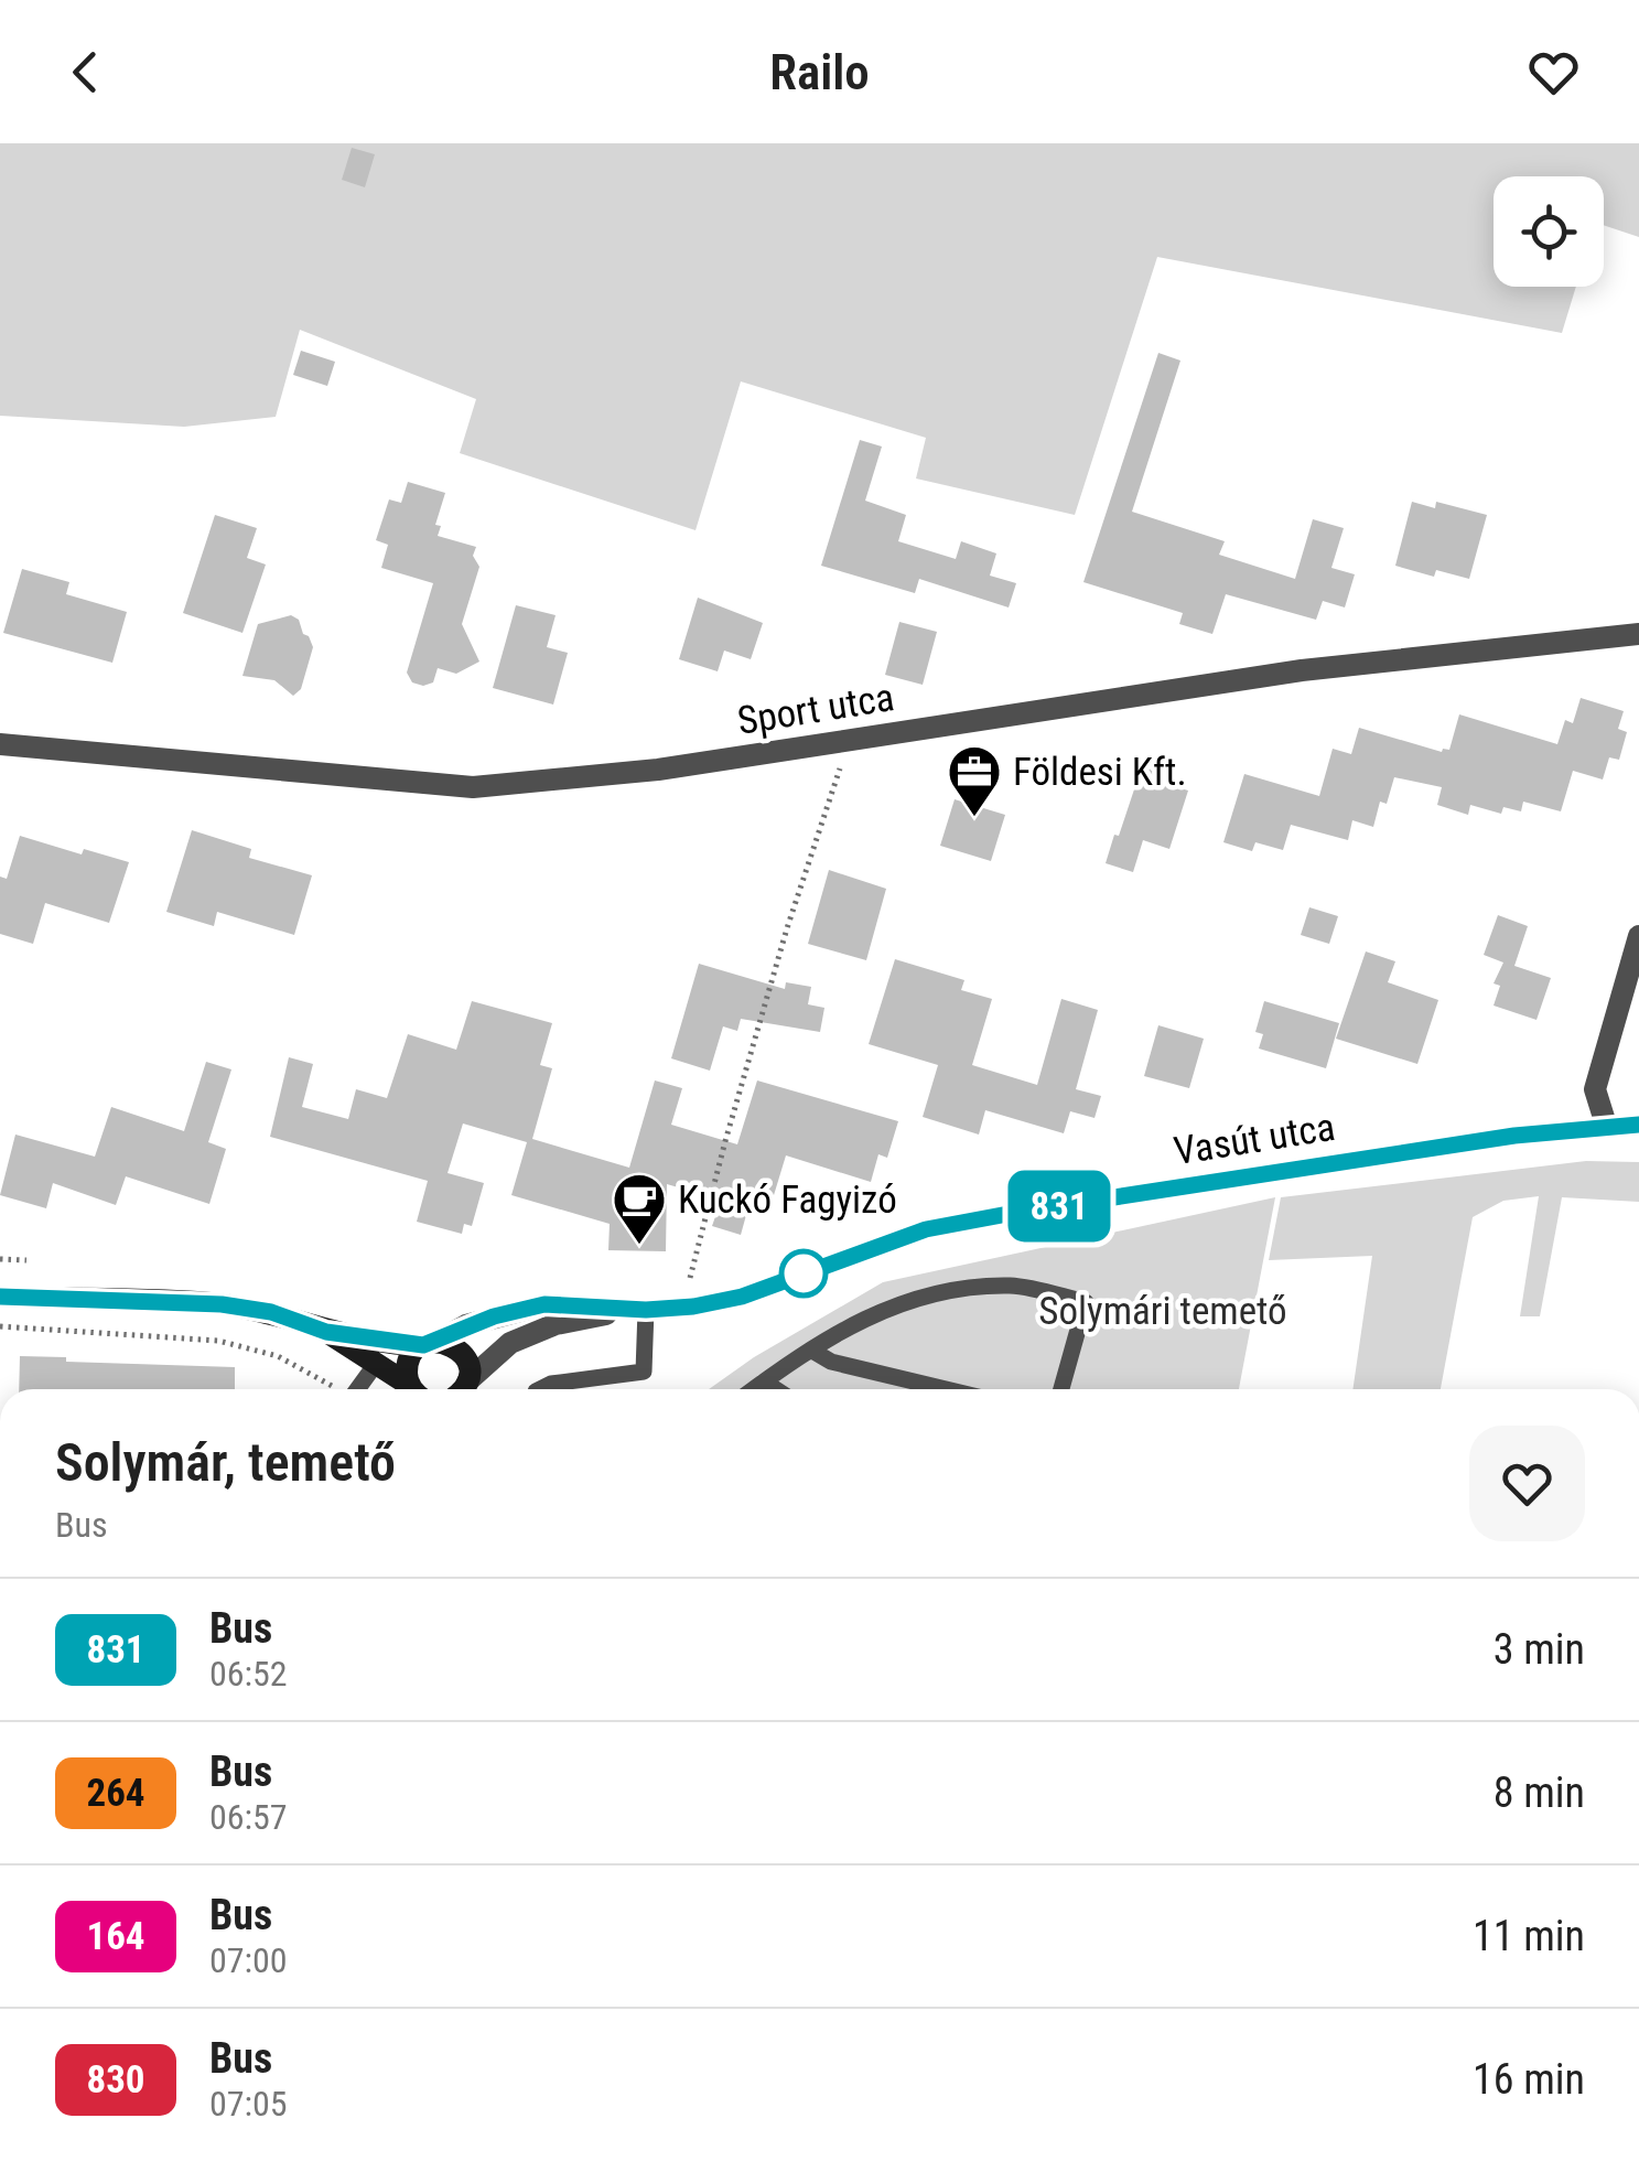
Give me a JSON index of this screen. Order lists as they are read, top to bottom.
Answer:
{
  "streets": {
    "street": ["Sport utca", "Vasút utca"]
  },
  "parks": ["Solymári temető"],
  "places": {
    "office": ["Földesi Kft."],
    "cafe": ["Kuckó Fagyizó"]
  },
  "lines": ["bus line 831"],
  "page": {
    "header": "Railo",
    "on_map": "831",
    "heading": ["Solymár, temető", "Bus"],
    "list": [
      {
        "mark": "831",
        "name": "Bus",
        "note": "06:52",
        "value": "3 min"
      },
      {
        "mark": "264",
        "name": "Bus",
        "note": "06:57",
        "value": "8 min"
      },
      {
        "mark": "164",
        "name": "Bus",
        "note": "07:00",
        "value": "11 min"
      },
      {
        "mark": "830",
        "name": "Bus",
        "note": "07:05",
        "value": "16 min"
      }
    ]
  }
}
